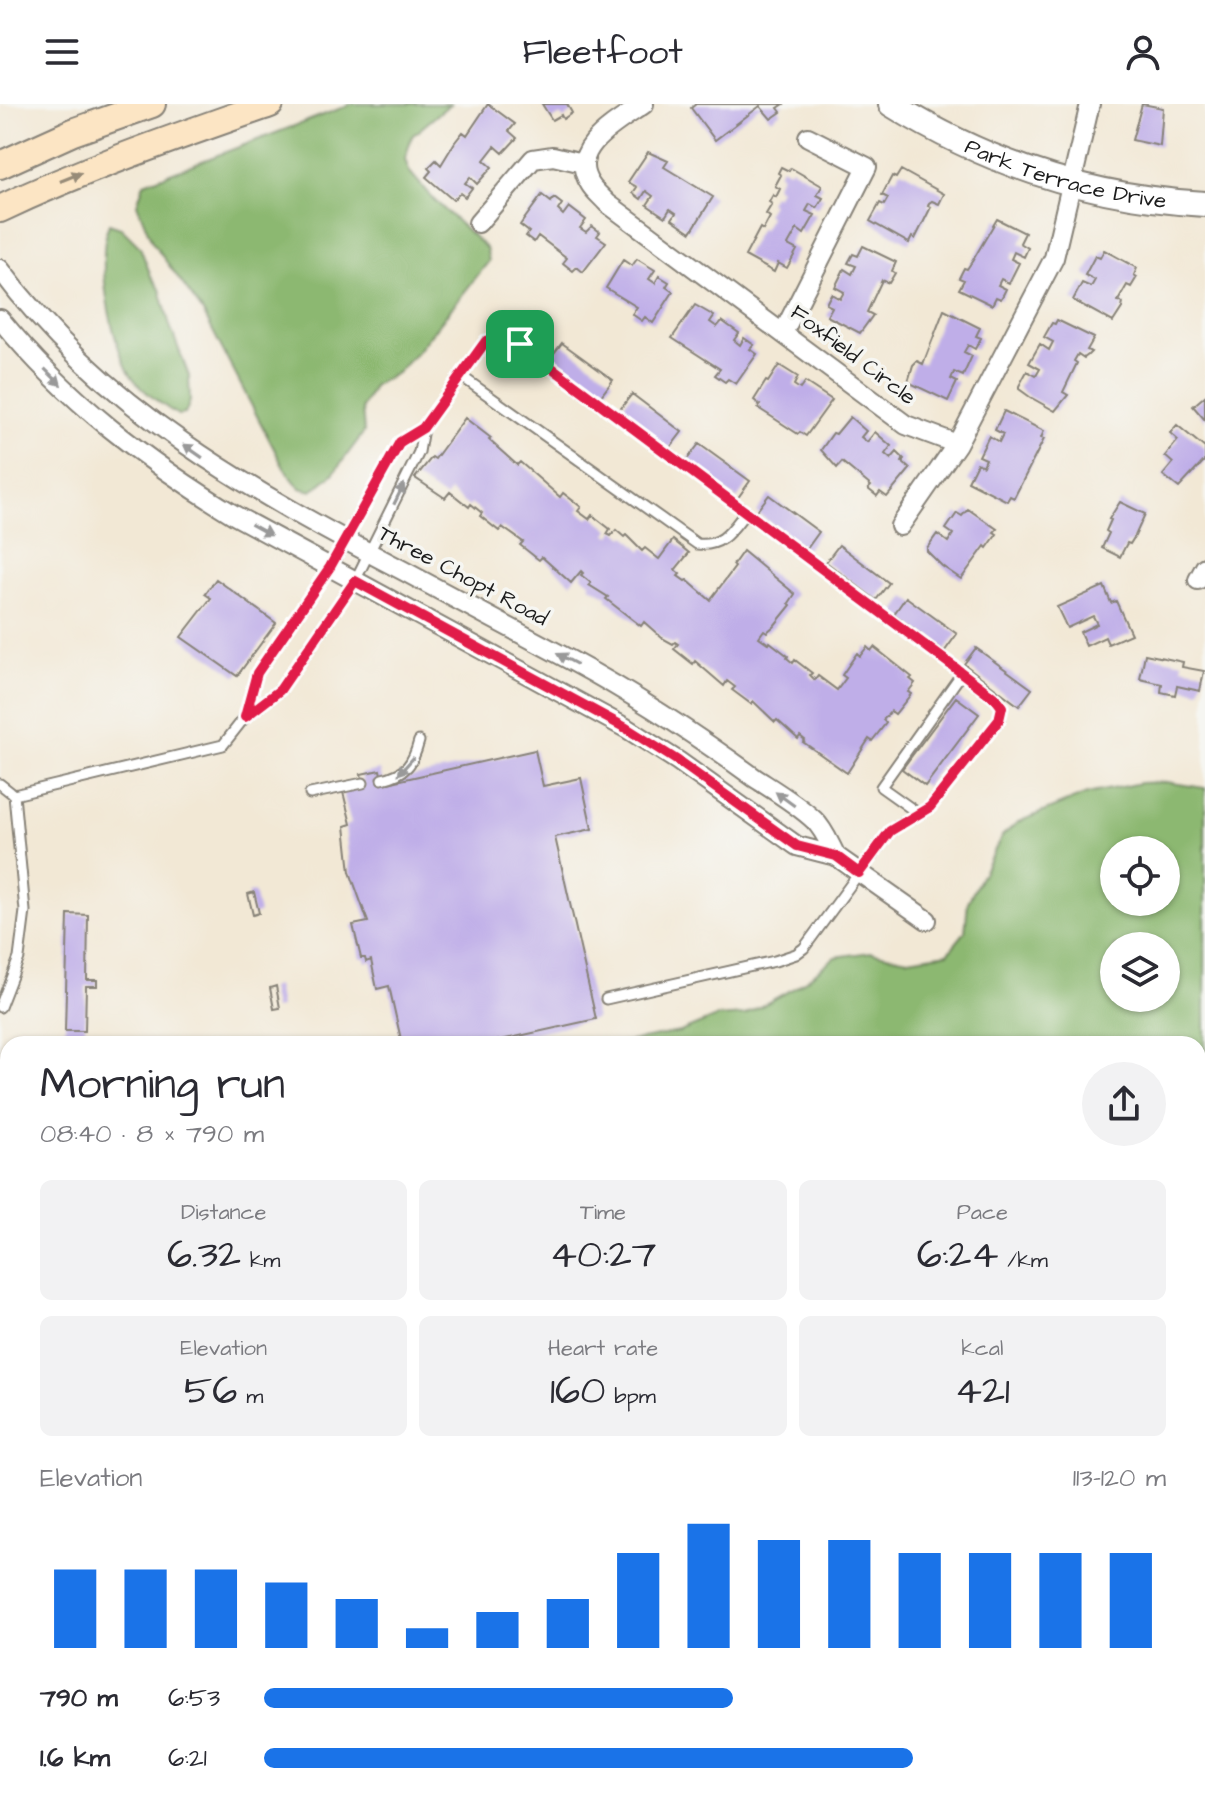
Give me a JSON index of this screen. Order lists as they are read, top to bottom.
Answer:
{
  "streets": {
    "street": ["Park Terrace Drive", "Foxfield Circle", "Three Chopt Road"]
  },
  "page": {
    "header": "Fleetfoot",
    "heading": ["Morning run", "08:40 · 8 × 790 m"],
    "stats": [
      ["Distance", "6.32 km"],
      ["Time", "40:27"],
      ["Pace", "6:24 /km"],
      ["Elevation", "56 m"],
      ["Heart rate", "160 bpm"],
      ["kcal", "421"]
    ],
    "chart": ["Elevation", "113–120 m"],
    "list": [
      {
        "name": "790 m",
        "note": "6:53"
      },
      {
        "name": "1.6 km",
        "note": "6:21"
      }
    ]
  }
}
